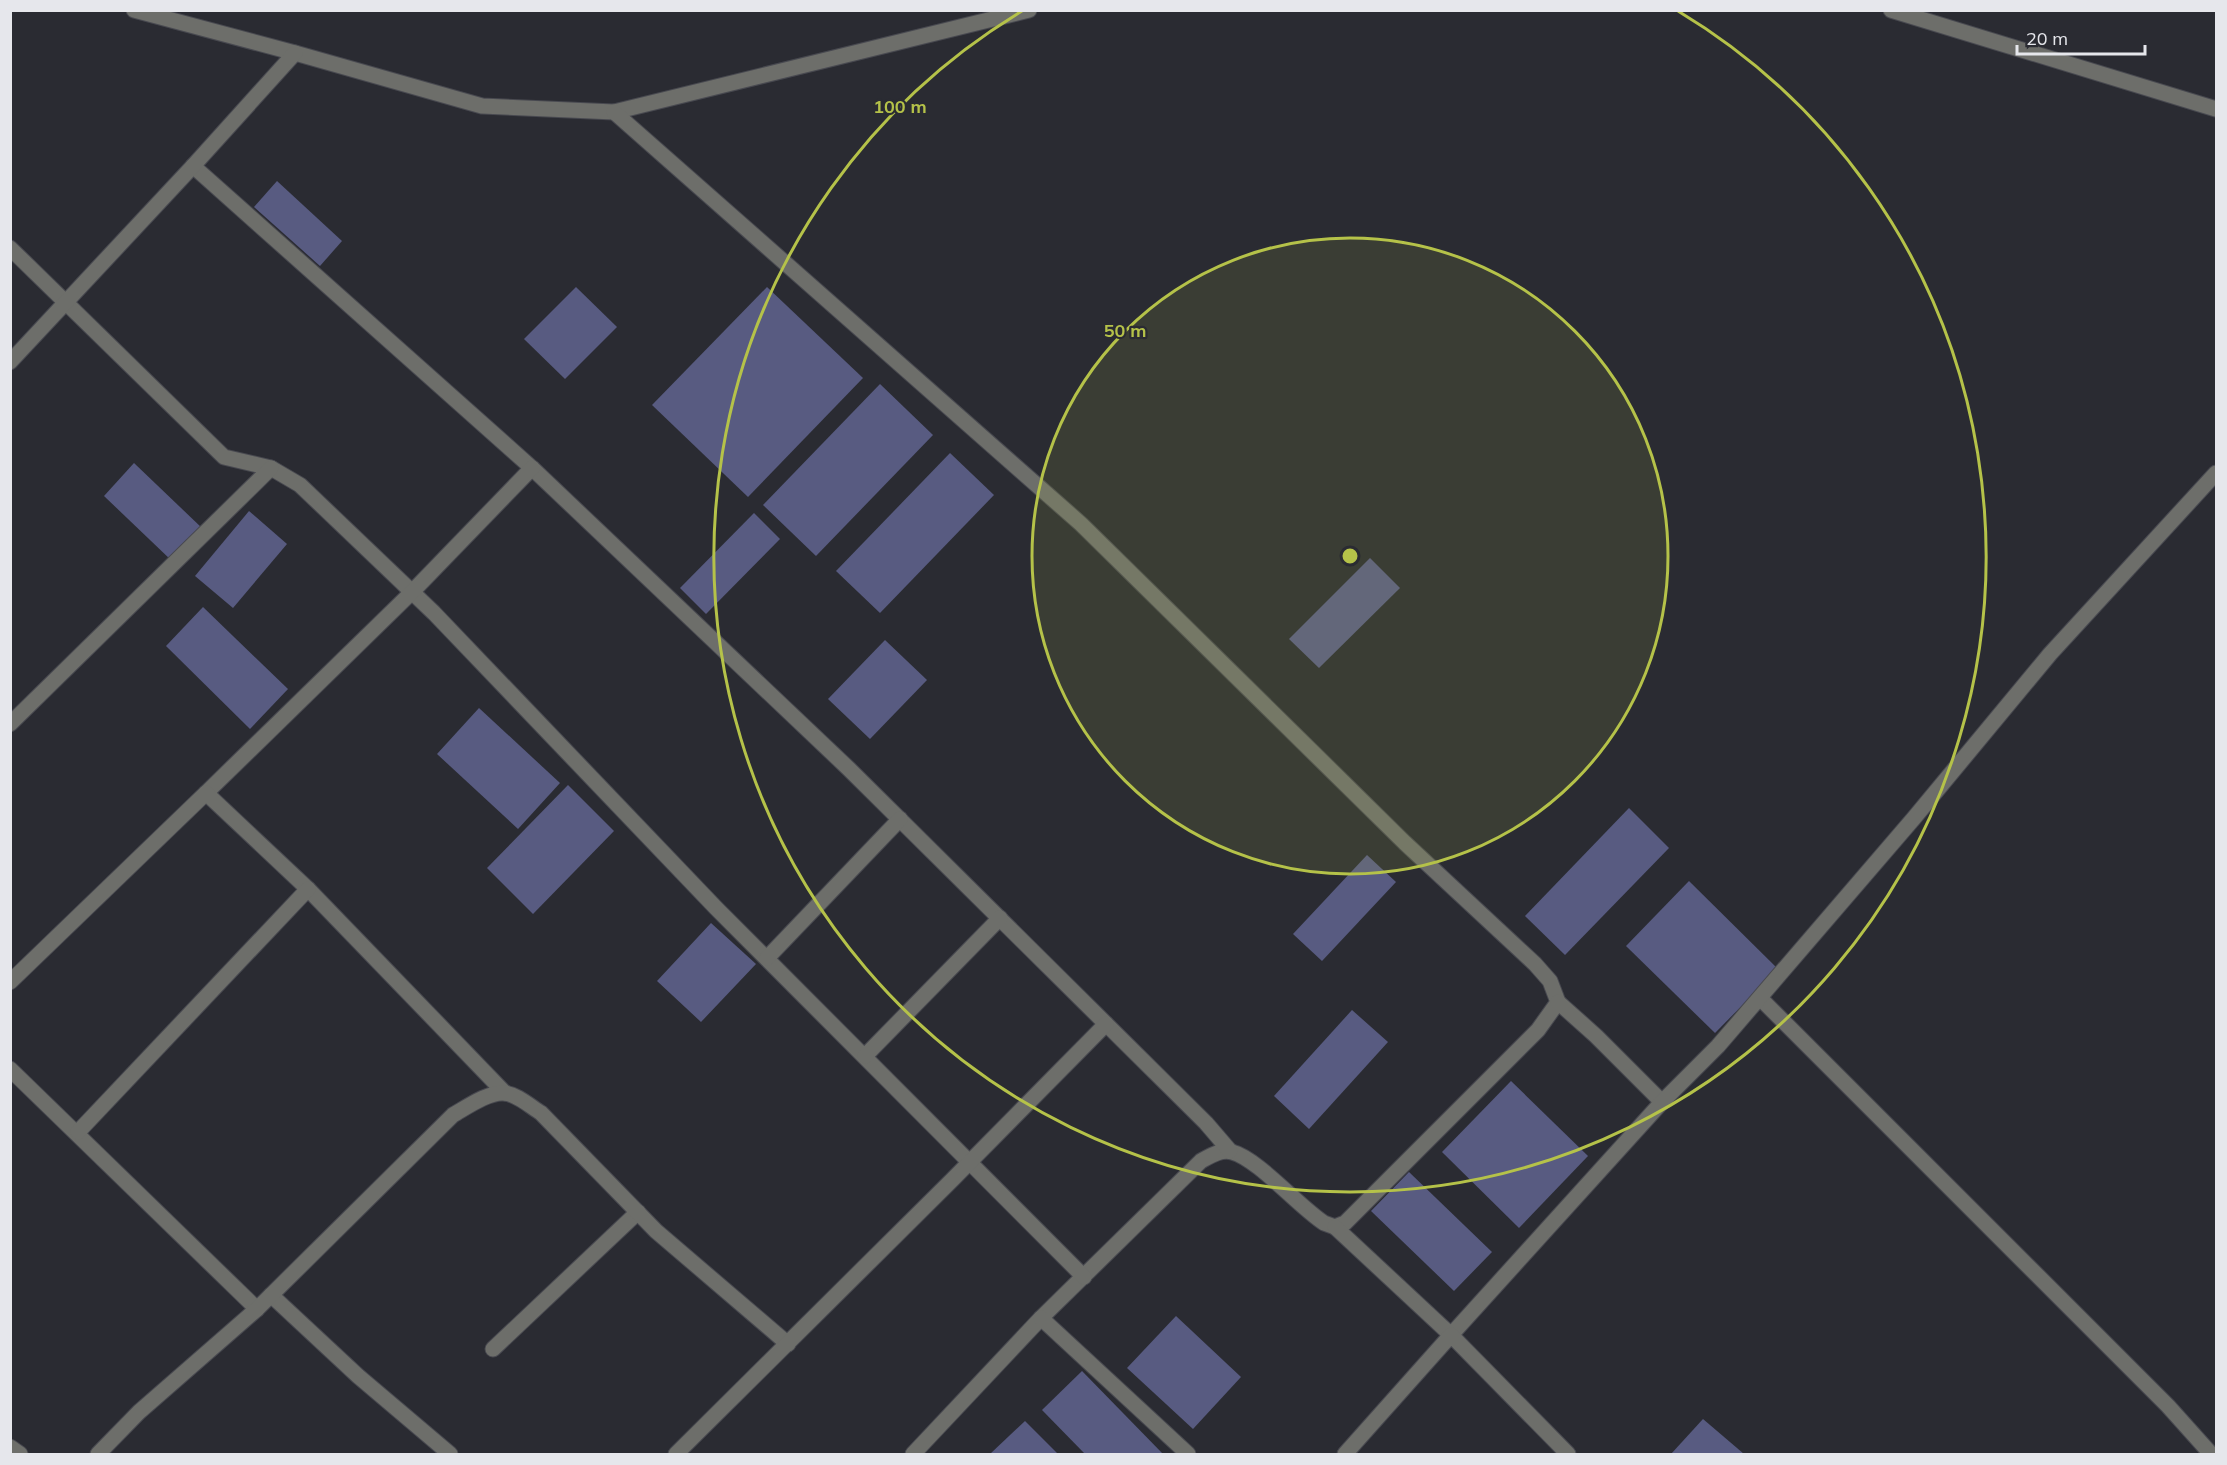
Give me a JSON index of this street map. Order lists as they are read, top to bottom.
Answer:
{
  "scale_bar": "20 m",
  "rings": ["100 m", "50 m"]
}
